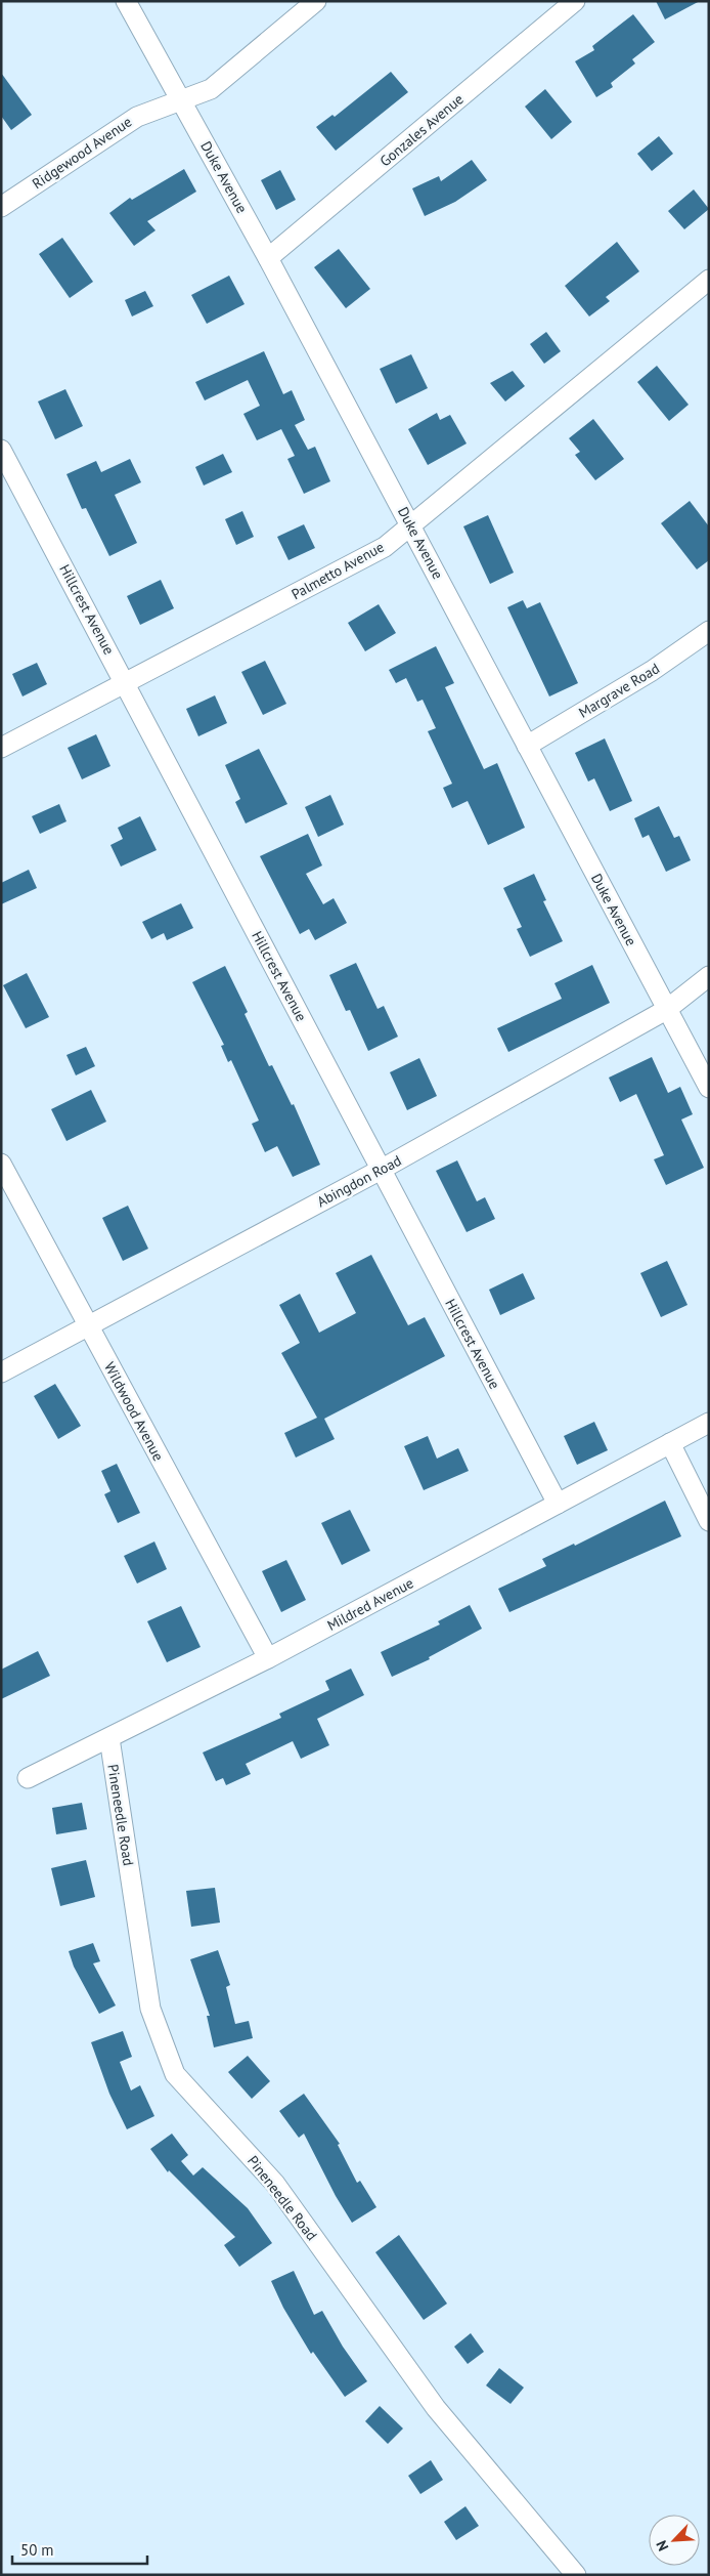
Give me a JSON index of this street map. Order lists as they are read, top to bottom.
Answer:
{
  "streets": {
    "street": [
      "Gonzales Avenue",
      "Ridgewood Avenue",
      "Duke Avenue",
      "Palmetto Avenue",
      "Hillcrest Avenue",
      "Margrave Road",
      "Abingdon Road",
      "Wildwood Avenue",
      "Mildred Avenue",
      "Pineneedle Road"
    ]
  },
  "crossings": [
    ["Gonzales Avenue", "Duke Avenue"],
    ["Ridgewood Avenue", "Duke Avenue"],
    ["Duke Avenue", "Palmetto Avenue"],
    ["Duke Avenue", "Margrave Road"],
    ["Duke Avenue", "Abingdon Road"],
    ["Palmetto Avenue", "Hillcrest Avenue"],
    ["Hillcrest Avenue", "Abingdon Road"],
    ["Hillcrest Avenue", "Mildred Avenue"],
    ["Abingdon Road", "Wildwood Avenue"],
    ["Wildwood Avenue", "Mildred Avenue"],
    ["Mildred Avenue", "Pineneedle Road"]
  ],
  "scale_bar": "50 m",
  "north": "bottom left"
}
